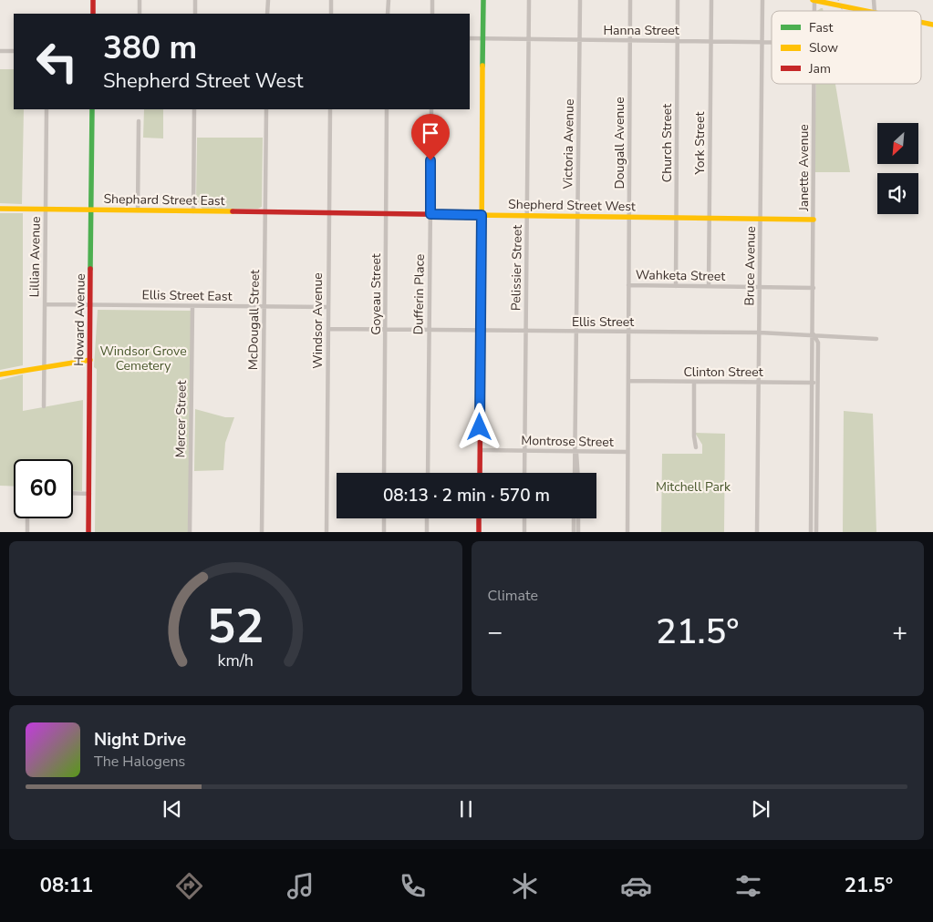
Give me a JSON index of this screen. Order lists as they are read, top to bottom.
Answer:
{
  "streets": {
    "main road": ["Shephard Street East", "Shepherd Street West", "Howard Avenue"],
    "street": [
      "Hanna Street",
      "Dougall Avenue",
      "Church Street",
      "York Street",
      "Victoria Avenue",
      "Janette Avenue",
      "Lillian Avenue",
      "Bruce Avenue",
      "Pelissier Street",
      "Wahketa Street",
      "Goyeau Street",
      "Dufferin Place",
      "Ellis Street East",
      "McDougall Street",
      "Windsor Avenue",
      "Ellis Street",
      "Clinton Street",
      "Mercer Street",
      "Montrose Street"
    ]
  },
  "crossings": [
    ["Hanna Street", "Dougall Avenue"],
    ["Hanna Street", "Church Street"],
    ["Hanna Street", "York Street"],
    ["Hanna Street", "Victoria Avenue"],
    ["Hanna Street", "Bruce Avenue"],
    ["Hanna Street", "Pelissier Street"],
    ["Dougall Avenue", "Shepherd Street West"],
    ["Dougall Avenue", "Wahketa Street"],
    ["Dougall Avenue", "Ellis Street"],
    ["Dougall Avenue", "Clinton Street"],
    ["Dougall Avenue", "Montrose Street"],
    ["Church Street", "Shepherd Street West"],
    ["Church Street", "Wahketa Street"],
    ["York Street", "Shepherd Street West"],
    ["York Street", "Wahketa Street"],
    ["Victoria Avenue", "Shepherd Street West"],
    ["Victoria Avenue", "Ellis Street"],
    ["Victoria Avenue", "Montrose Street"],
    ["Janette Avenue", "Shepherd Street West"],
    ["Janette Avenue", "Wahketa Street"],
    ["Janette Avenue", "Ellis Street"],
    ["Janette Avenue", "Clinton Street"],
    ["Shephard Street East", "Shepherd Street West"],
    ["Shephard Street East", "Lillian Avenue"],
    ["Shephard Street East", "Howard Avenue"],
    ["Shephard Street East", "McDougall Street"],
    ["Shephard Street East", "Windsor Avenue"],
    ["Shepherd Street West", "Bruce Avenue"],
    ["Shepherd Street West", "Pelissier Street"],
    ["Shepherd Street West", "Goyeau Street"],
    ["Shepherd Street West", "Dufferin Place"],
    ["Shepherd Street West", "Windsor Avenue"],
    ["Lillian Avenue", "Ellis Street East"],
    ["Bruce Avenue", "Wahketa Street"],
    ["Bruce Avenue", "Ellis Street"],
    ["Bruce Avenue", "Clinton Street"],
    ["Pelissier Street", "Ellis Street"],
    ["Pelissier Street", "Montrose Street"],
    ["Goyeau Street", "Ellis Street"],
    ["Dufferin Place", "Ellis Street"],
    ["Ellis Street East", "Howard Avenue"],
    ["Ellis Street East", "McDougall Street"],
    ["Ellis Street East", "Windsor Avenue"],
    ["Ellis Street East", "Mercer Street"],
    ["Windsor Avenue", "Ellis Street"]
  ],
  "parks": ["Windsor Grove Cemetery", "Mitchell Park"],
  "legend": ["Fast", "Slow", "Jam"],
  "north": "bottom left",
  "page": {
    "turn": ["380 m", "Shepherd Street West"],
    "limit": "60",
    "trip": "08:13 · 2 min · 570 m",
    "tile": "Climate",
    "heat": ["−", "21.5°", "+"],
    "song": ["Night Drive", "The Halogens"],
    "tabs": ["08:11", "21.5°"],
    "gauge": ["52", "km/h"]
  }
}
